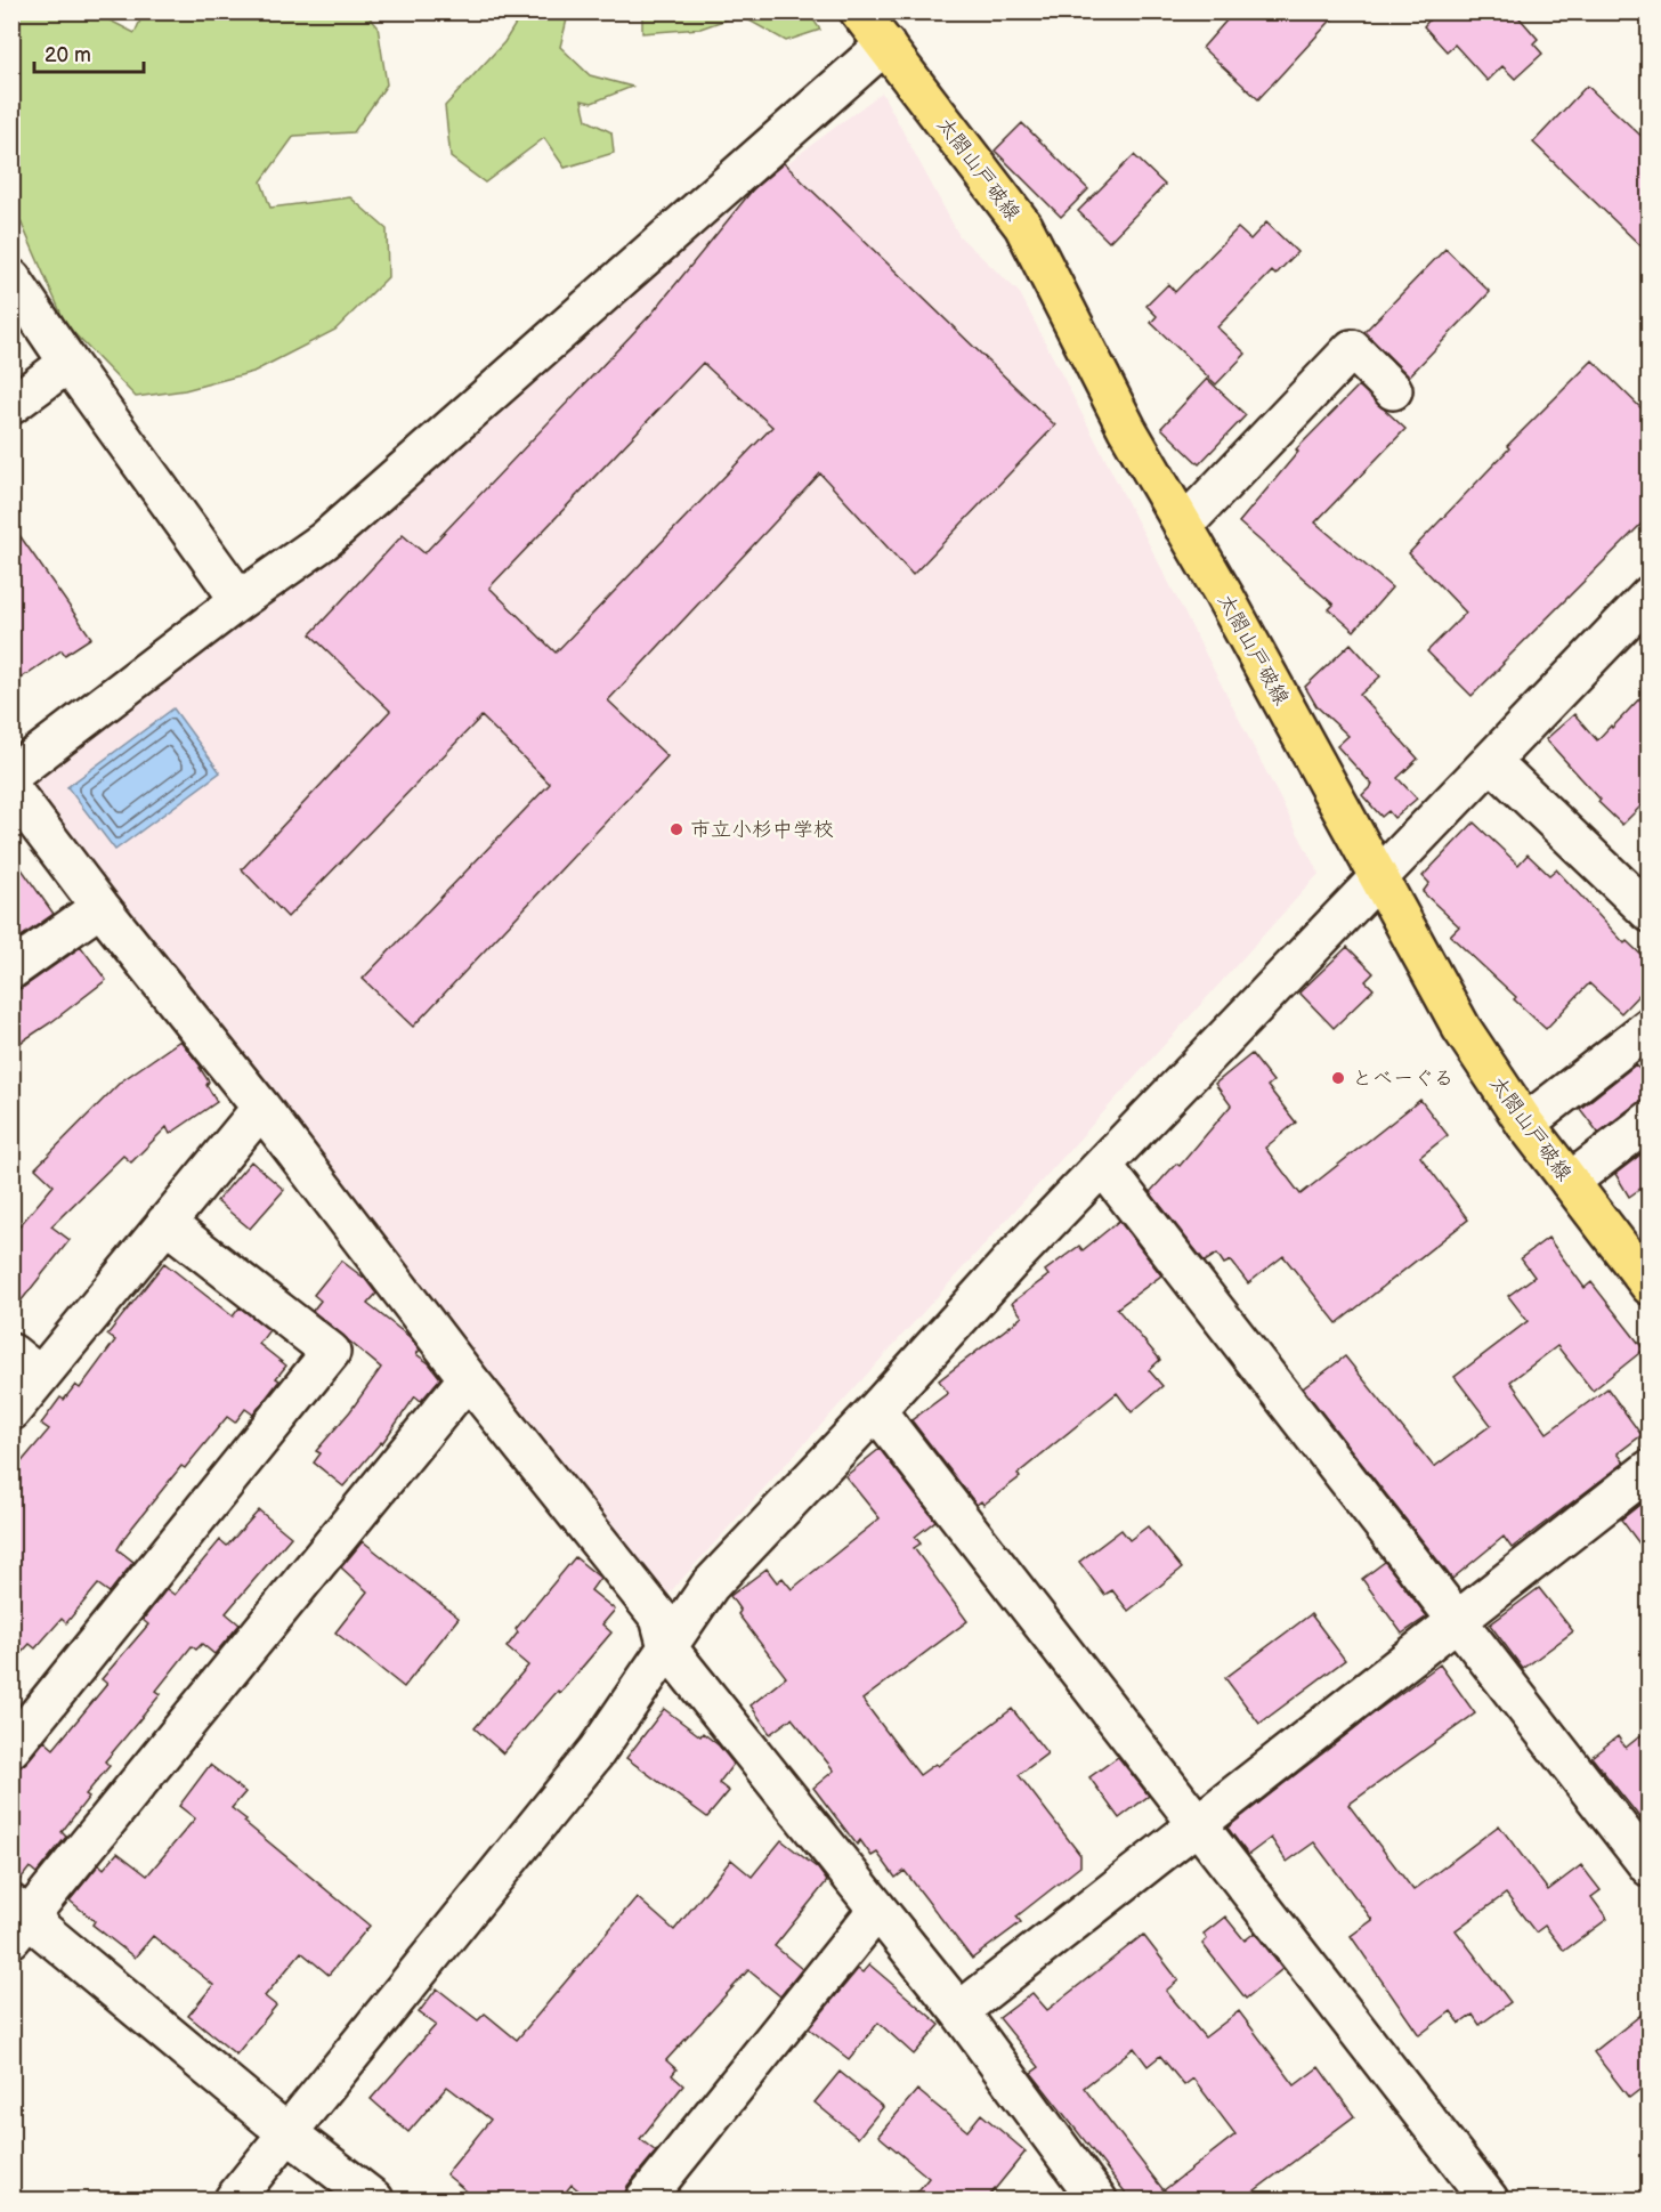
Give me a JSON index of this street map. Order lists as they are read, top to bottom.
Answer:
{
  "streets": {
    "main road": ["太閤山戸破線"]
  },
  "places": ["市立小杉中学校", "とべーぐる"],
  "scale_bar": "20 m"
}
